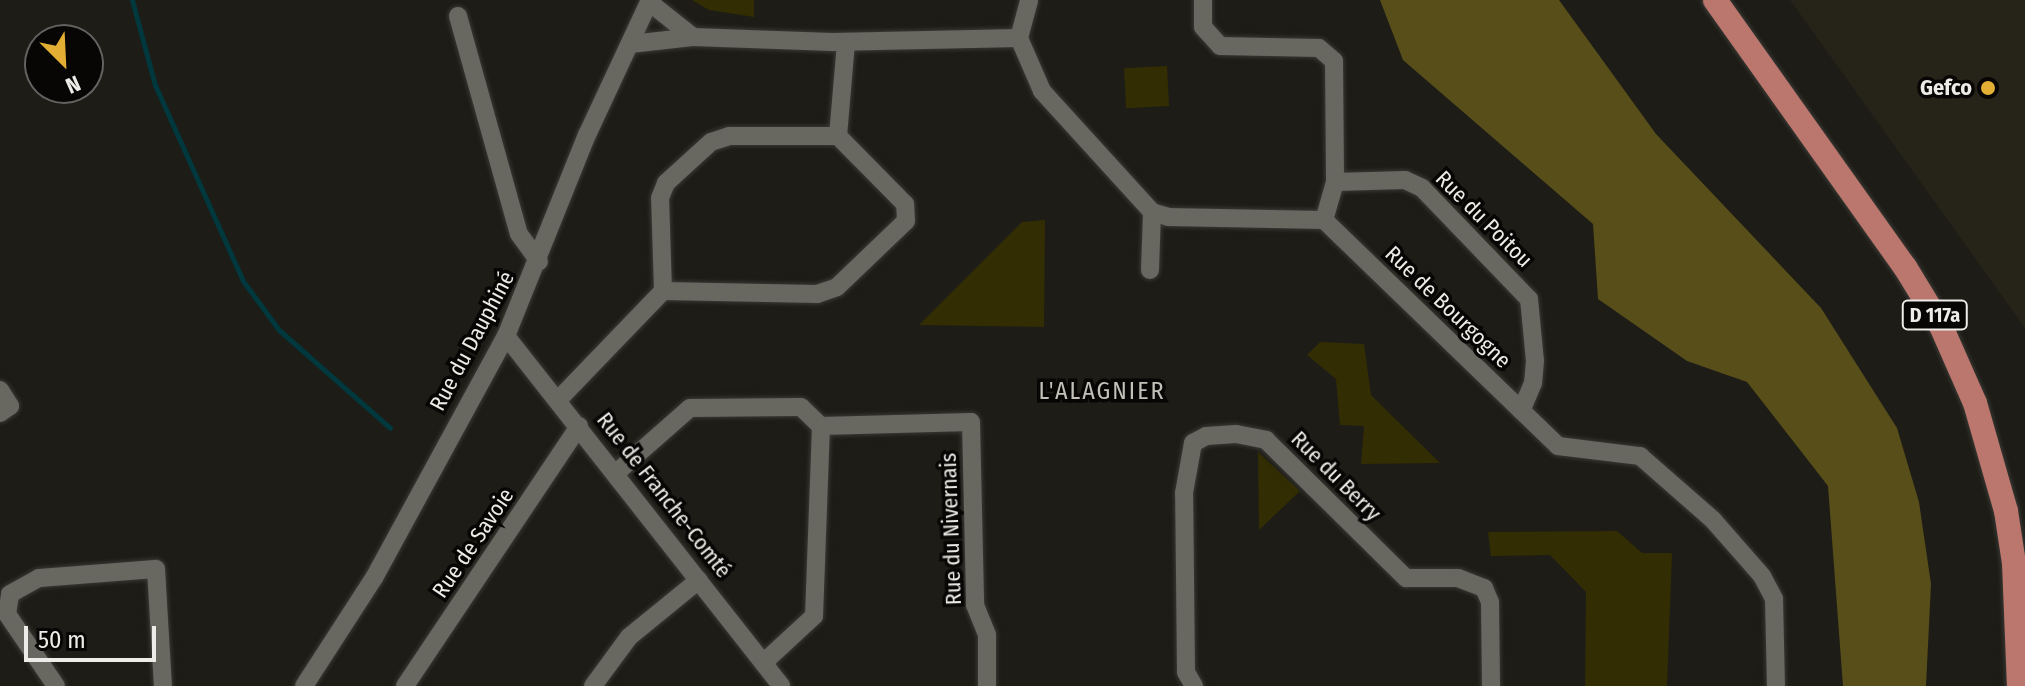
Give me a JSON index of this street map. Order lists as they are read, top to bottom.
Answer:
{
  "streets": {
    "main road": ["D 117a"],
    "street": [
      "Rue du Poitou",
      "Rue de Bourgogne",
      "Rue du Dauphiné",
      "Rue du Berry",
      "Rue de Franche-Comté",
      "Rue du Nivernais",
      "Rue de Savoie"
    ]
  },
  "crossings": [
    ["Rue du Poitou", "Rue de Bourgogne"],
    ["Rue du Dauphiné", "Rue de Franche-Comté"],
    ["Rue de Franche-Comté", "Rue de Savoie"]
  ],
  "districts": ["L'ALAGNIER"],
  "places": ["Gefco"],
  "scale_bar": "50 m",
  "north": "bottom right"
}
